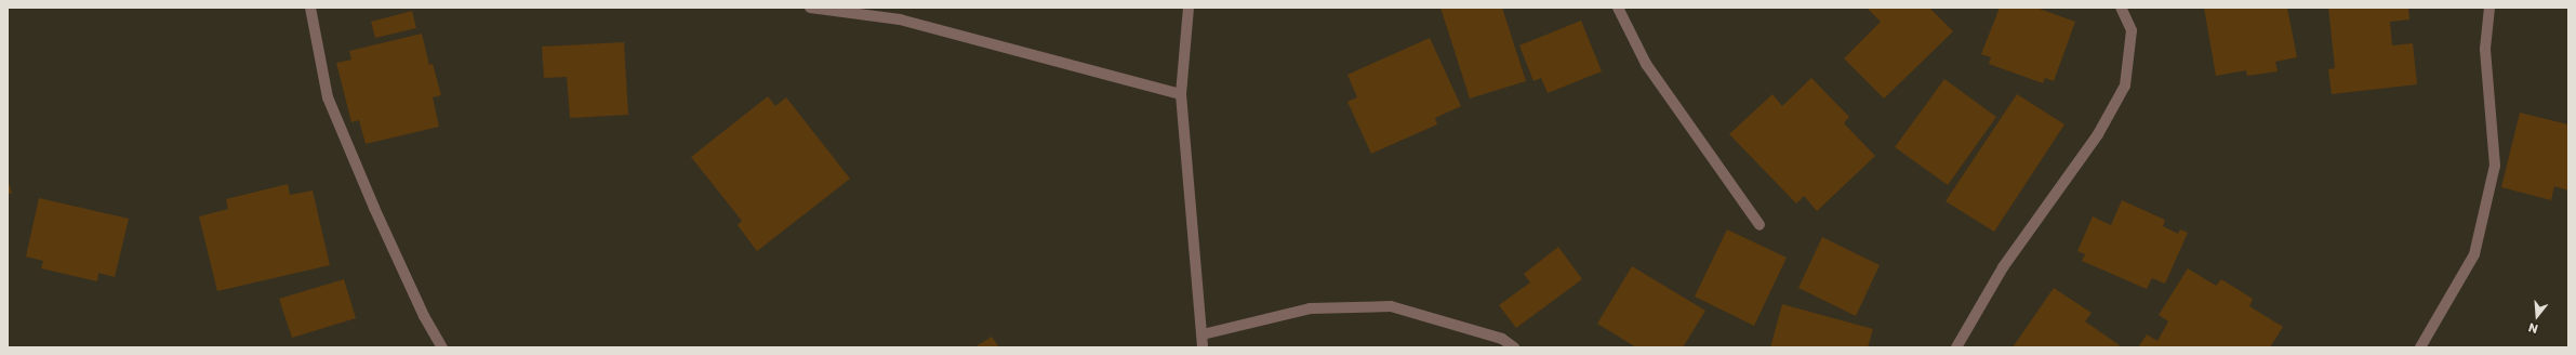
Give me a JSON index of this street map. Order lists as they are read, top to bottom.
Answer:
{
  "north": "bottom"
}
